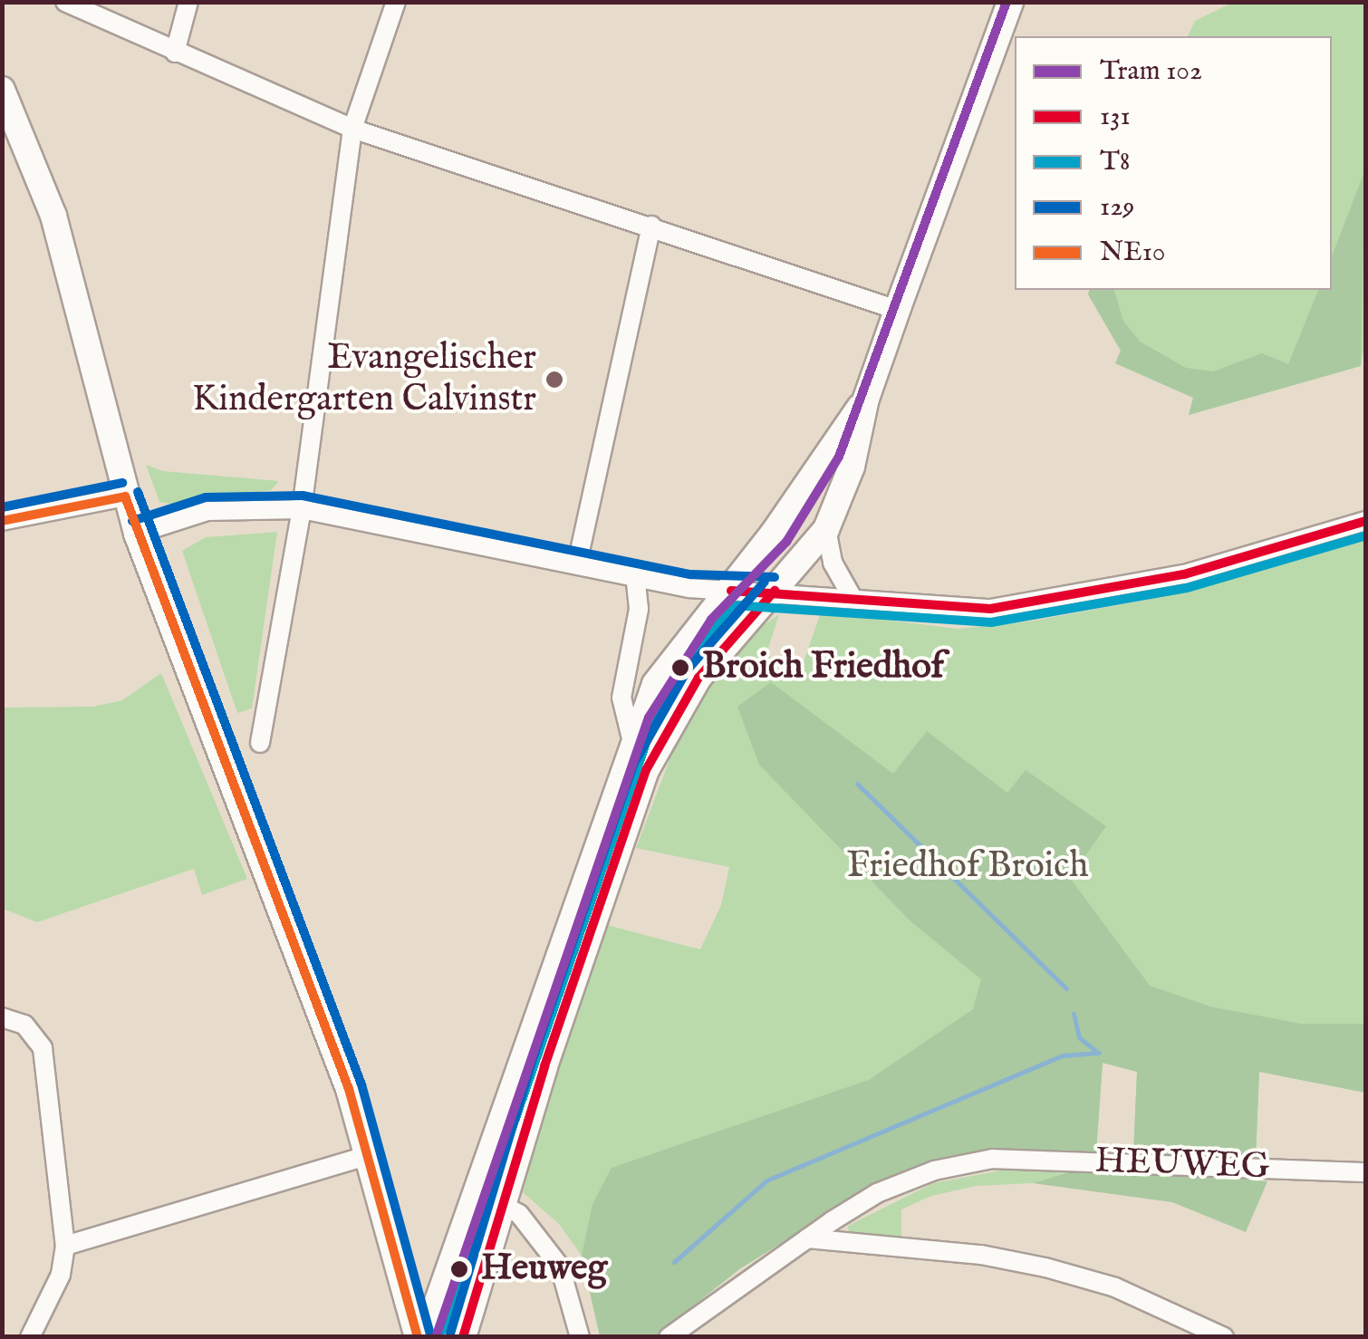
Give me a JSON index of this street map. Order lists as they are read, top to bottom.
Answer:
{
  "streets": {
    "street": ["HEUWEG"]
  },
  "parks": ["Friedhof Broich"],
  "places": ["Evangelischer Kindergarten Calvinstr", "Broich Friedhof", "Heuweg"],
  "lines": [
    "tram line 102",
    "transit line 129",
    "transit line NE10",
    "transit line 131",
    "transit line T8"
  ],
  "legend": [
    "Tram 102",
    "131",
    "T8",
    "129",
    "NE10"
  ]
}
